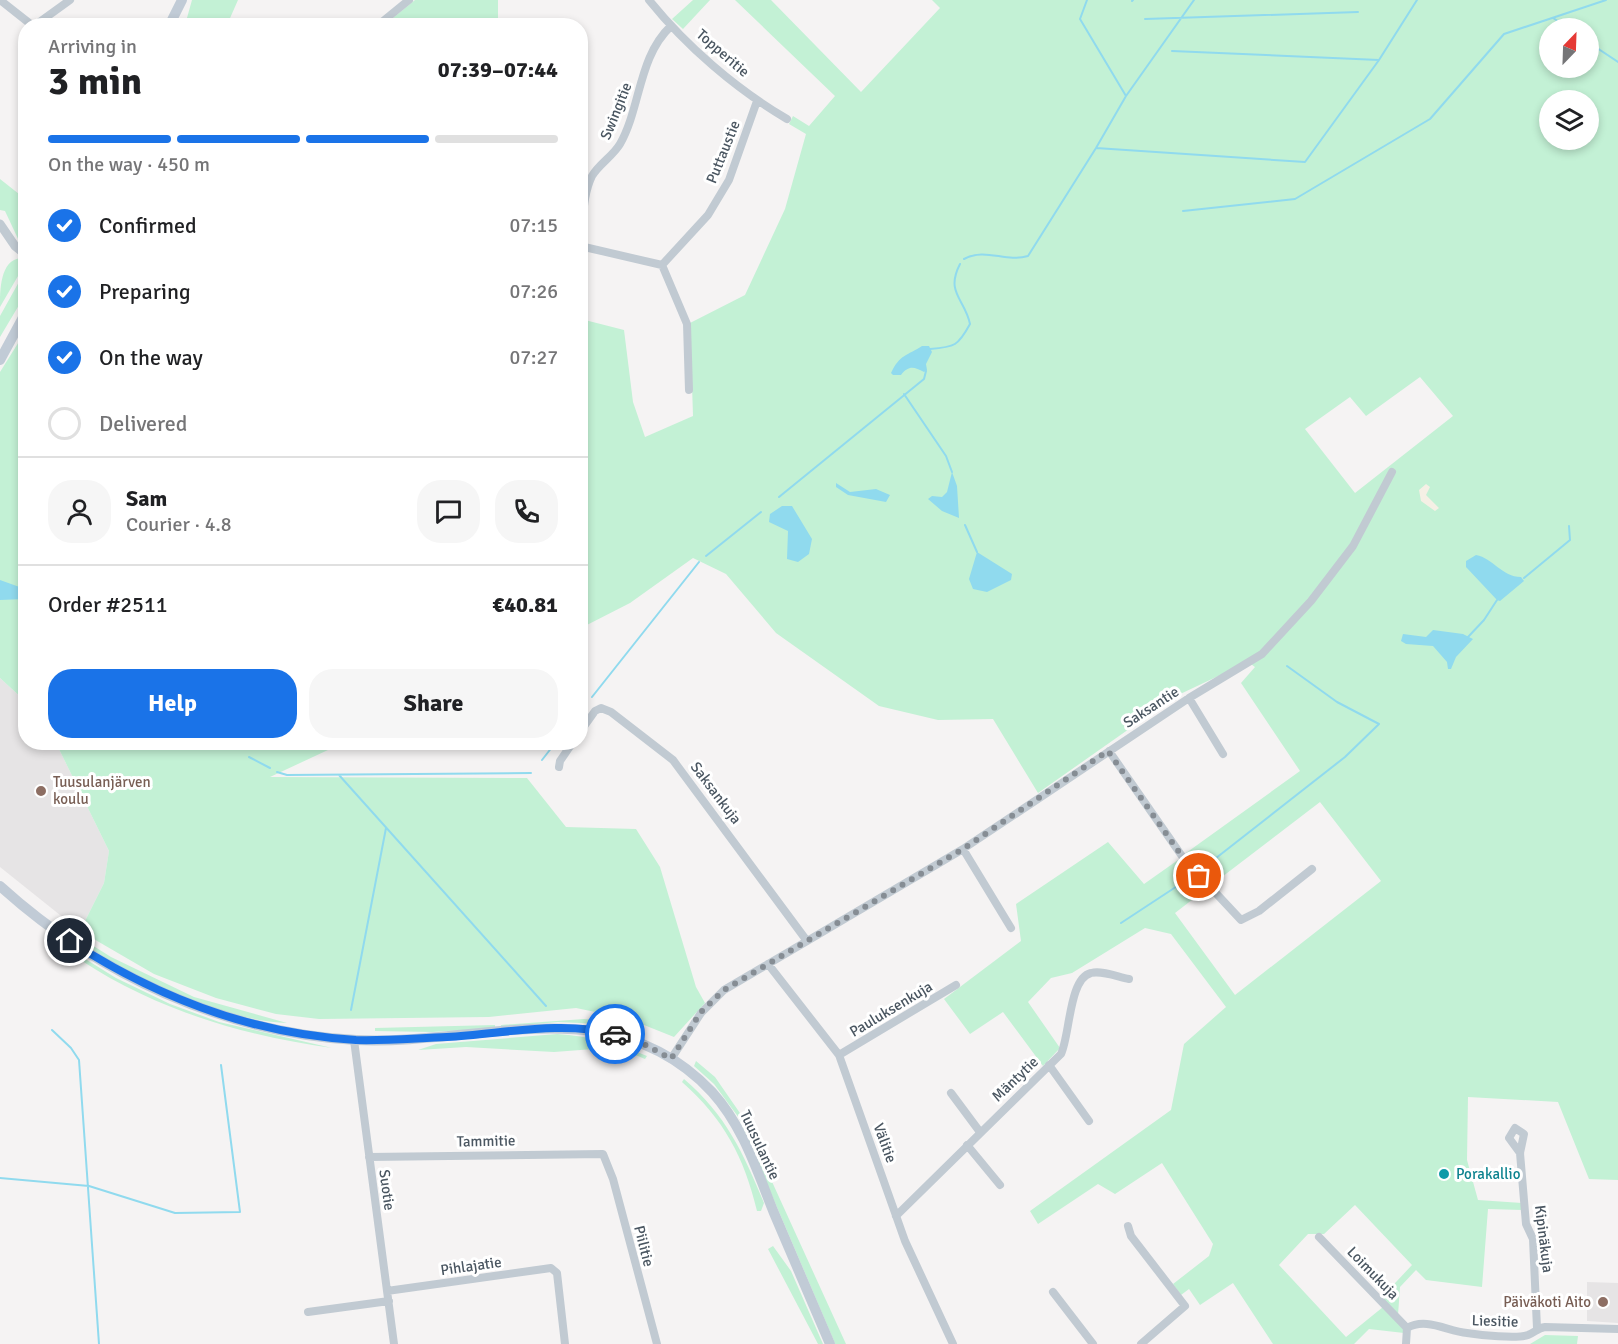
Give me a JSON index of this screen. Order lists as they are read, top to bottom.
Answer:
{
  "streets": {
    "main road": ["Tuusulantie"],
    "street": [
      "Topperitie",
      "Swingitie",
      "Puttaustie",
      "Saksantie",
      "Saksankuja",
      "Pauluksenkuja",
      "Mäntytie",
      "Tammitie",
      "Välitie",
      "Suotie",
      "Kipinäkuja",
      "Piilitie",
      "Pihlajatie",
      "Loimukuja",
      "Liesitie"
    ]
  },
  "crossings": [
    ["Topperitie", "Swingitie"],
    ["Topperitie", "Puttaustie"],
    ["Saksantie", "Saksankuja"],
    ["Saksantie", "Välitie"],
    ["Saksantie", "Tuusulantie"],
    ["Pauluksenkuja", "Välitie"],
    ["Mäntytie", "Välitie"],
    ["Tammitie", "Suotie"],
    ["Tammitie", "Piilitie"],
    ["Tuusulantie", "Suotie"],
    ["Suotie", "Pihlajatie"],
    ["Kipinäkuja", "Liesitie"],
    ["Loimukuja", "Liesitie"]
  ],
  "places": ["Tuusulanjärven koulu", "Porakallio", "Päiväkoti Aito"],
  "north": "top right",
  "page": {
    "heading": ["3 min", "Arriving in", "07:39–07:44"],
    "panel": [
      "Sam",
      "Courier · 4.8",
      "Order #2511",
      "€40.81"
    ],
    "bar": "On the way · 450 m",
    "list": [
      ["Confirmed", "07:15"],
      ["Preparing", "07:26"],
      ["On the way", "07:27"],
      "Delivered"
    ],
    "buttons": ["Help", "Share"]
  }
}
